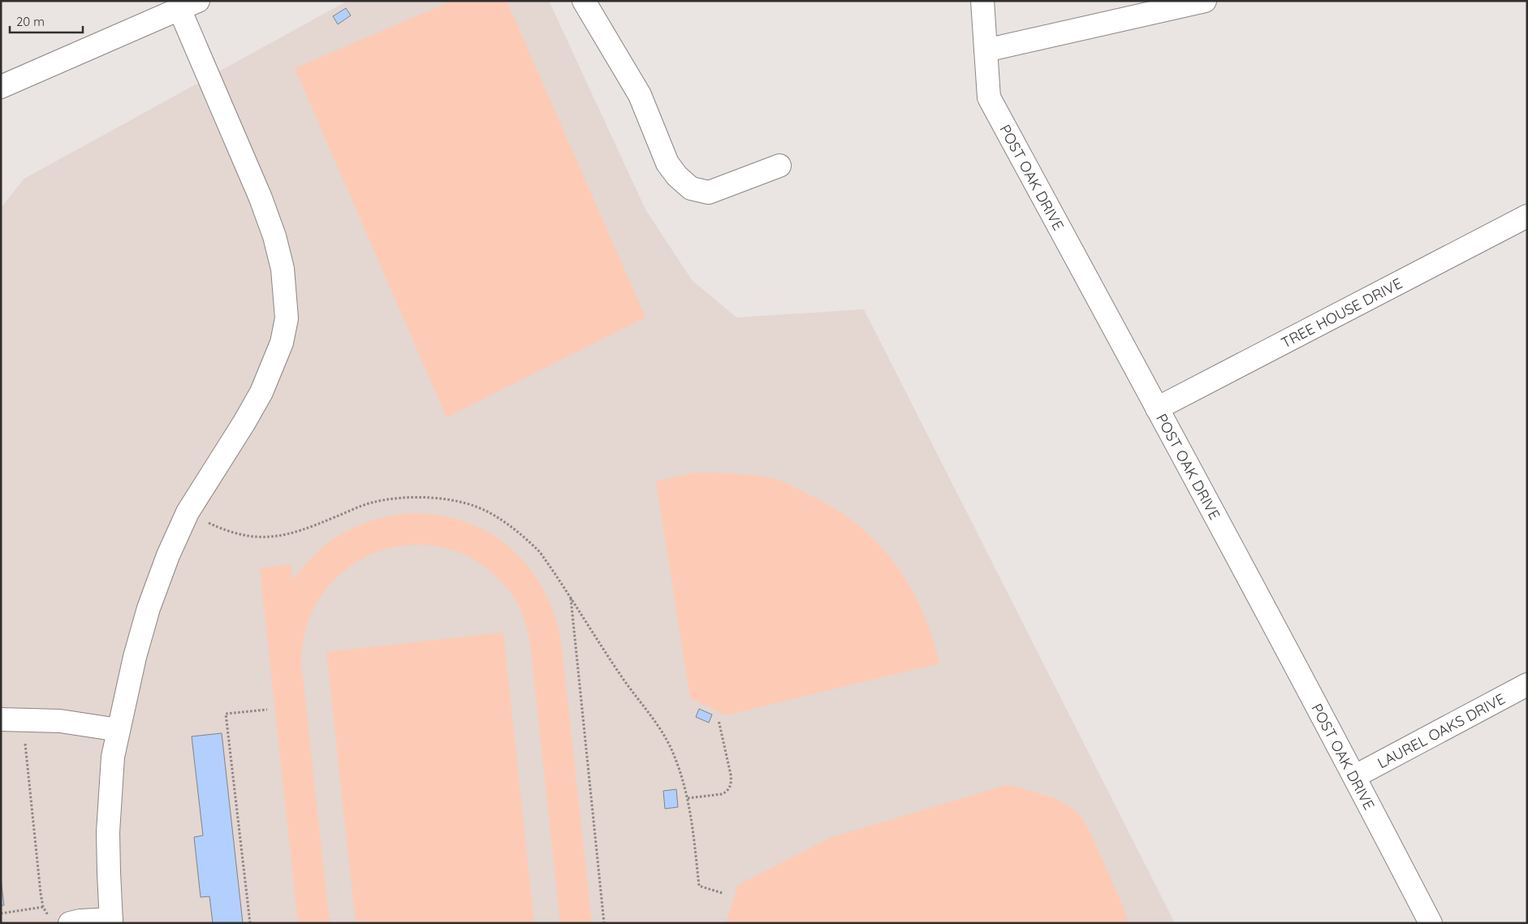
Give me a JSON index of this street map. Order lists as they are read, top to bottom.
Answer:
{
  "streets": {
    "street": ["POST OAK DRIVE", "TREE HOUSE DRIVE", "LAUREL OAKS DRIVE"]
  },
  "crossings": [
    ["POST OAK DRIVE", "TREE HOUSE DRIVE"],
    ["POST OAK DRIVE", "LAUREL OAKS DRIVE"]
  ],
  "scale_bar": "20 m"
}
